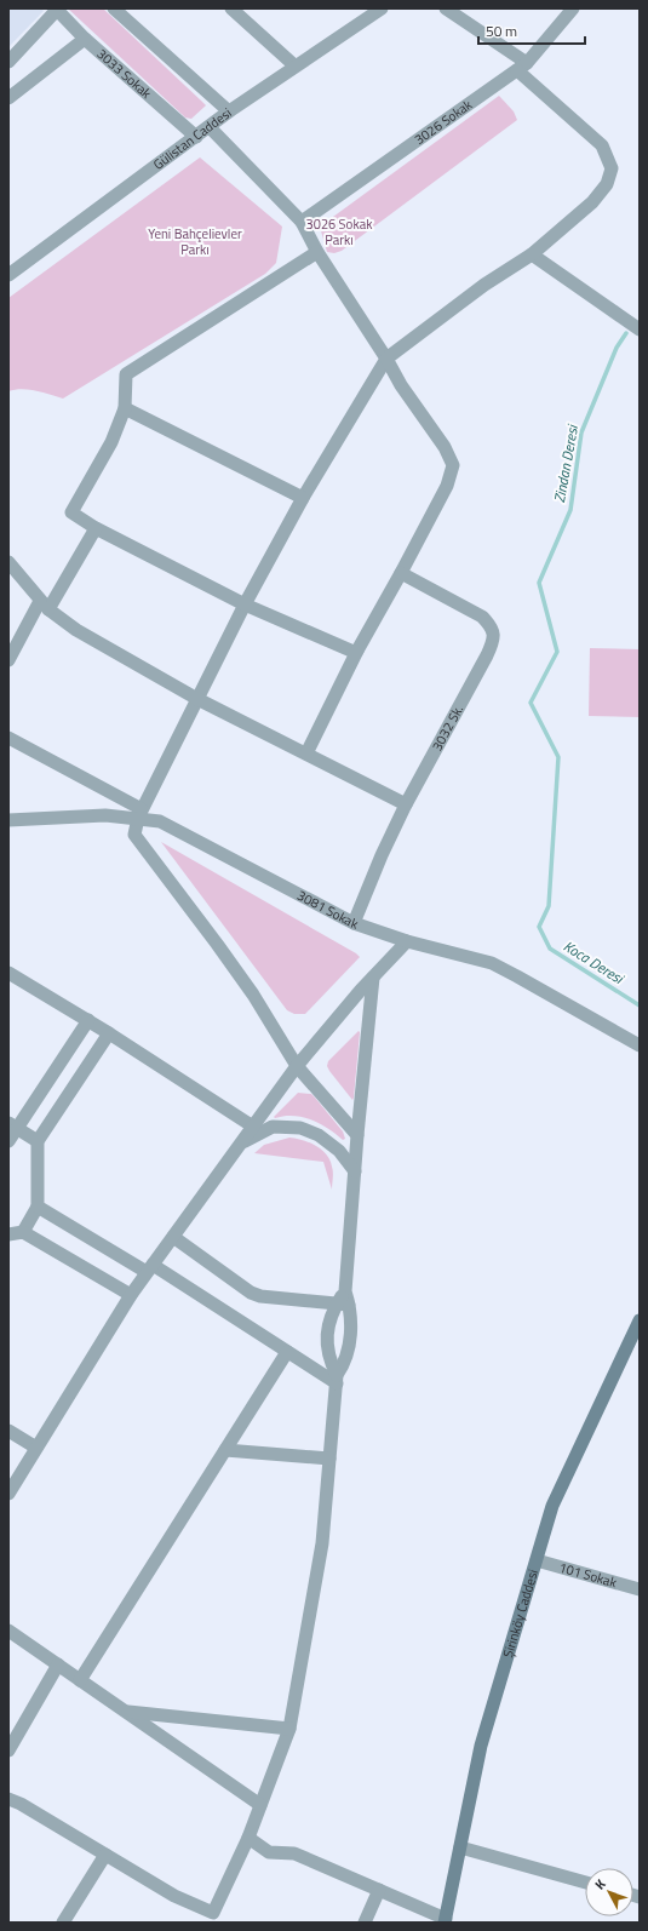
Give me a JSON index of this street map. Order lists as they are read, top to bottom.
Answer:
{
  "streets": {
    "main road": ["Şirinköy Caddesi"],
    "street": [
      "3033 Sokak",
      "3026 Sokak",
      "Gülistan Caddesi",
      "3032 Sk.",
      "3081 Sokak",
      "101 Sokak"
    ]
  },
  "crossings": [
    ["3033 Sokak", "Gülistan Caddesi"],
    ["3032 Sk.", "3081 Sokak"],
    ["101 Sokak", "Şirinköy Caddesi"]
  ],
  "water": ["Zindan Deresi", "Koca Deresi"],
  "parks": ["3026 Sokak Parkı", "Yeni Bahçelievler Parkı"],
  "scale_bar": "50 m",
  "north": "top left"
}
